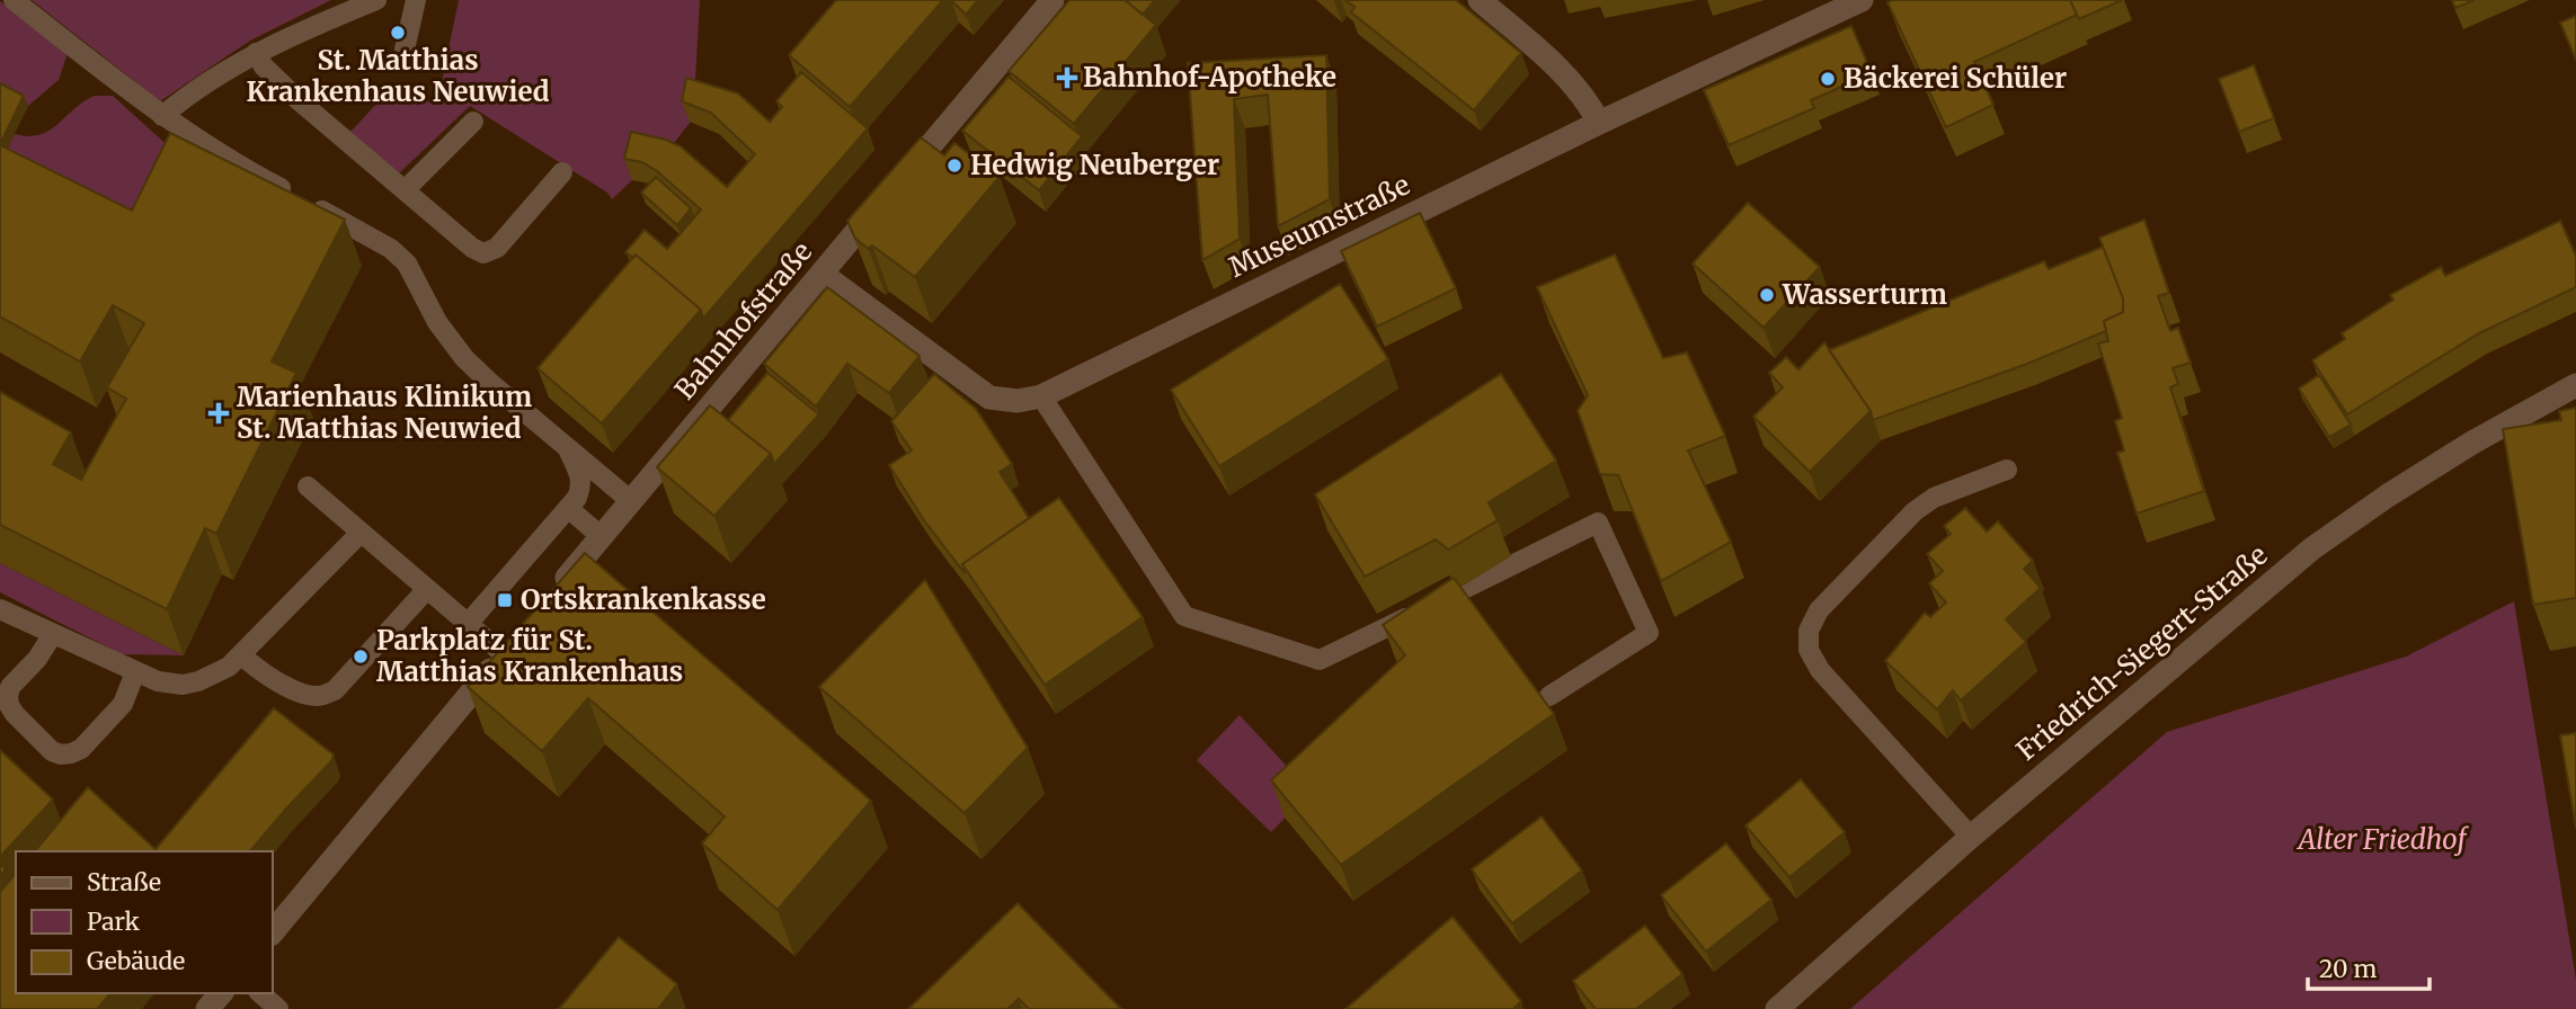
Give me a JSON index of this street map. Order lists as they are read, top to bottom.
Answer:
{
  "streets": {
    "street": ["Museumstraße", "Bahnhofstraße", "Friedrich-Siegert-Straße"]
  },
  "crossings": [
    ["Museumstraße", "Bahnhofstraße"]
  ],
  "parks": ["Alter Friedhof"],
  "places": {
    "other": [
      "St. Matthias Krankenhaus Neuwied",
      "Bäckerei Schüler",
      "Hedwig Neuberger",
      "Wasserturm",
      "Parkplatz für St. Matthias Krankenhaus"
    ],
    "health": ["Bahnhof-Apotheke", "Marienhaus Klinikum St. Matthias Neuwied"],
    "transit": ["Ortskrankenkasse"]
  },
  "legend": ["Straße", "Park", "Gebäude"],
  "scale_bar": "20 m"
}
